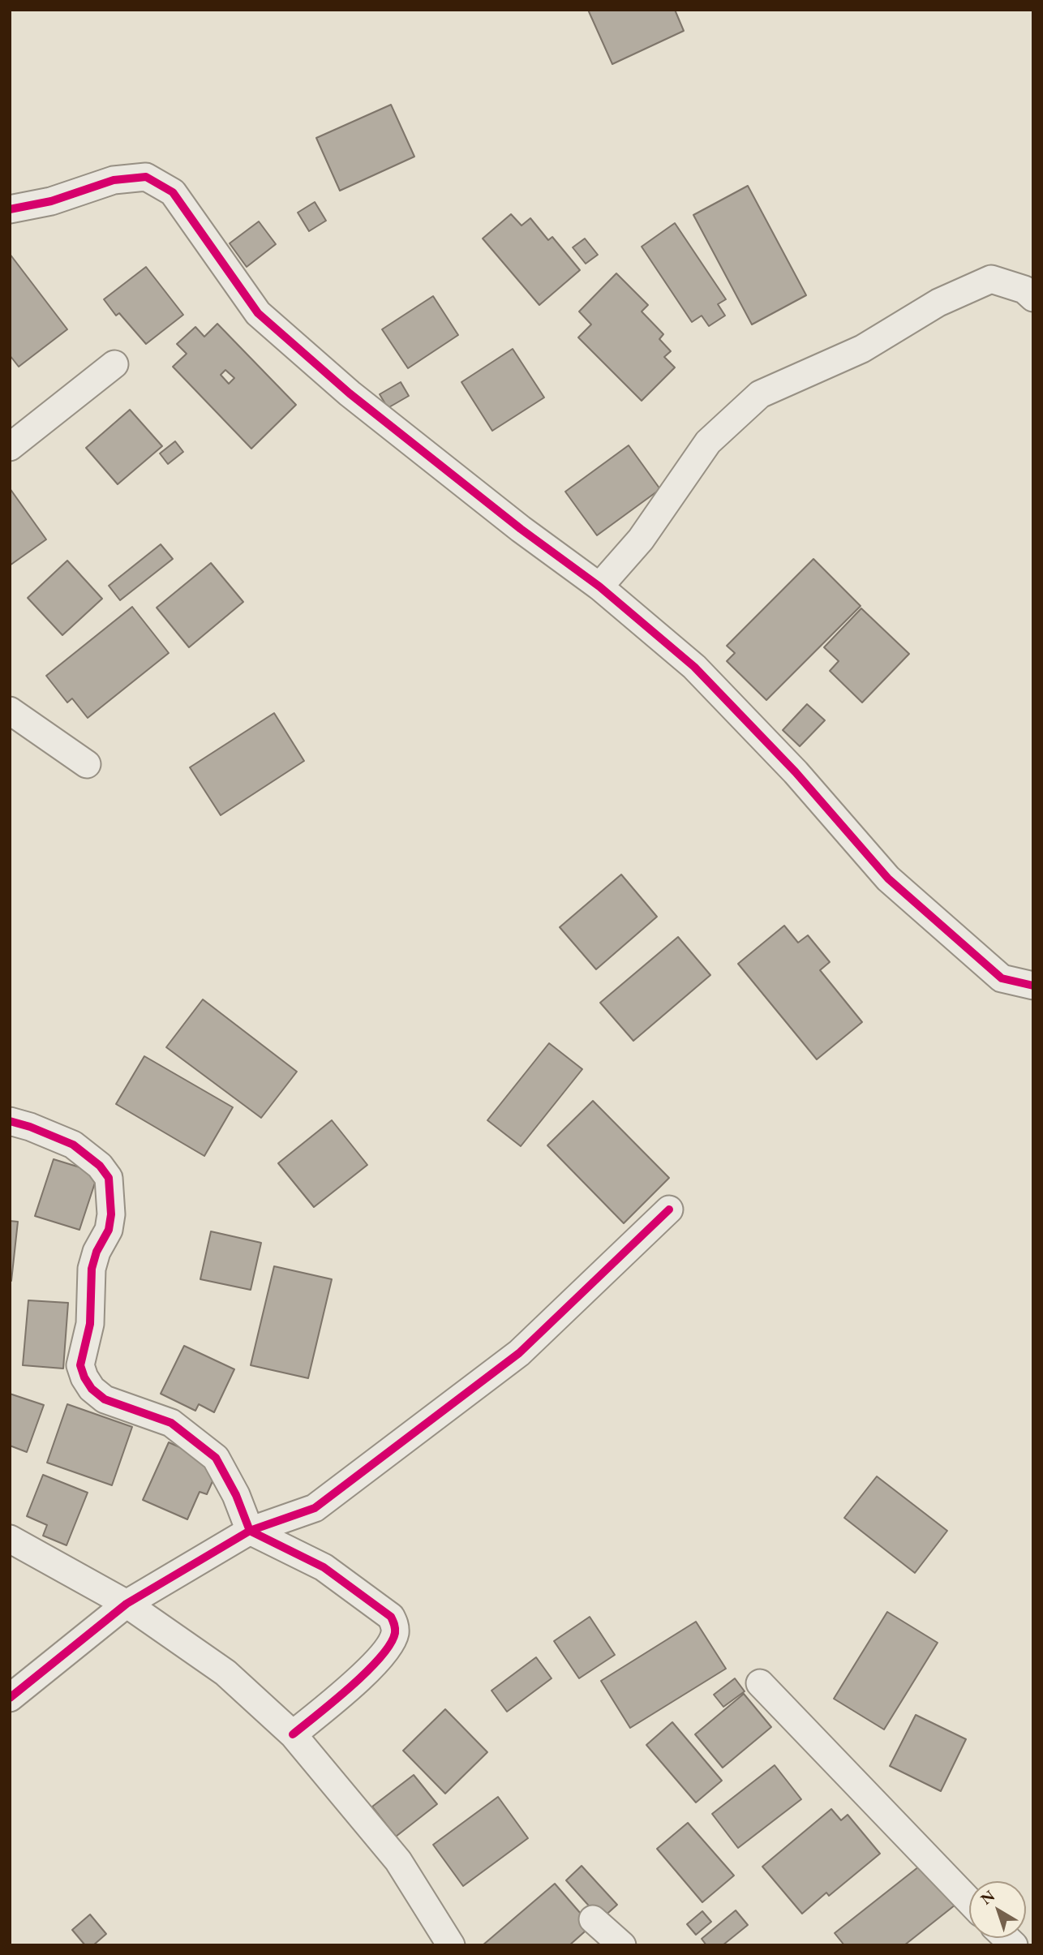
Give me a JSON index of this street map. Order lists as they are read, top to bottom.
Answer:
{
  "north": "top left"
}
